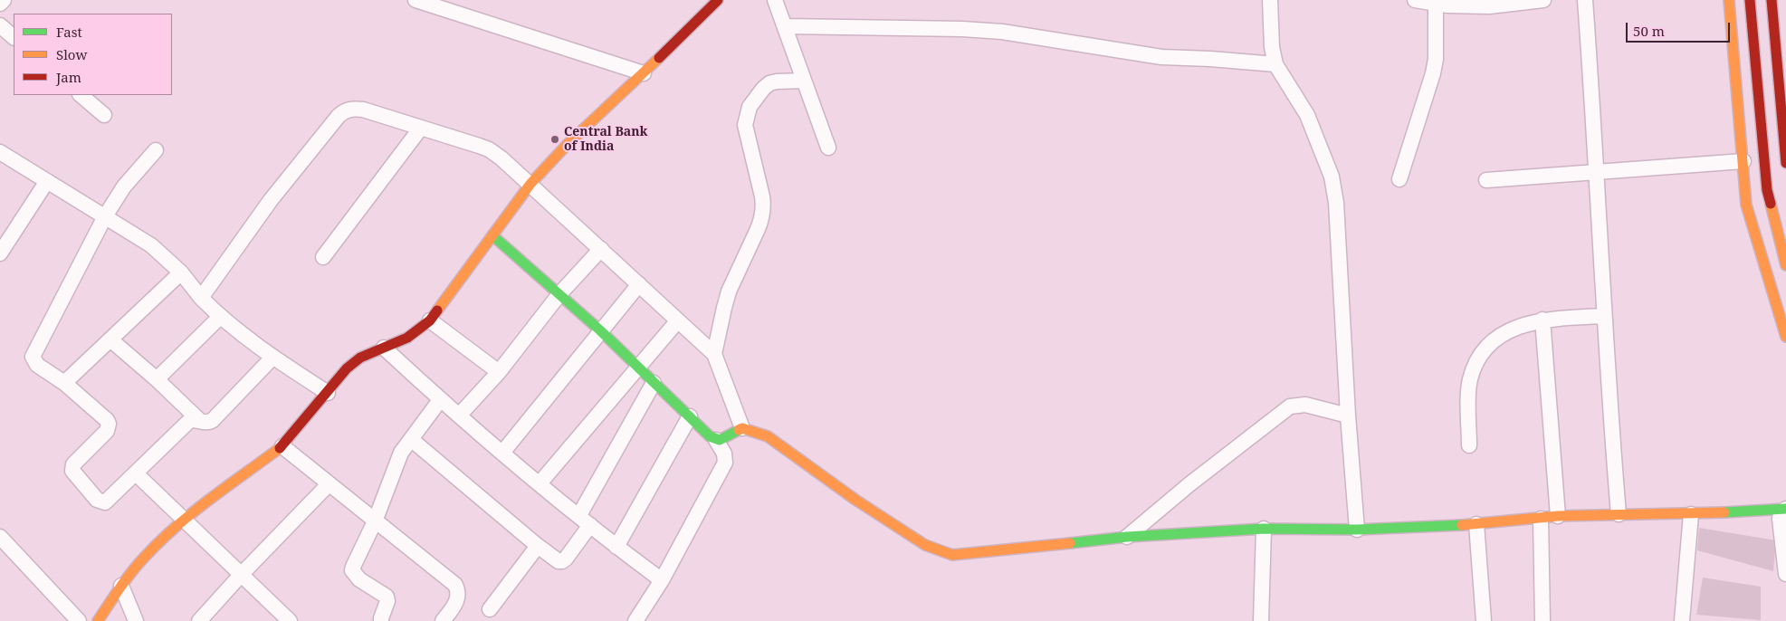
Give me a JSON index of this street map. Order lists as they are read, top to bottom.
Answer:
{
  "places": ["Central Bank of India"],
  "legend": ["Fast", "Slow", "Jam"],
  "scale_bar": "50 m"
}
